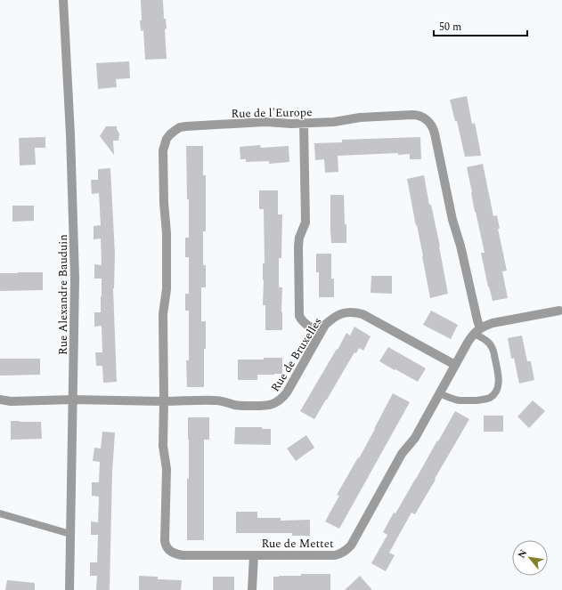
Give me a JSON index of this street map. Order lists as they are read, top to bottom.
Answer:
{
  "streets": {
    "street": [
      "Rue de l'Europe",
      "Rue Alexandre Bauduin",
      "Rue de Bruxelles",
      "Rue de Mettet"
    ]
  },
  "crossings": [
    ["Rue de l'Europe", "Rue de Bruxelles"],
    ["Rue de l'Europe", "Rue de Mettet"],
    ["Rue de Bruxelles", "Rue de Mettet"]
  ],
  "scale_bar": "50 m",
  "north": "top left"
}
